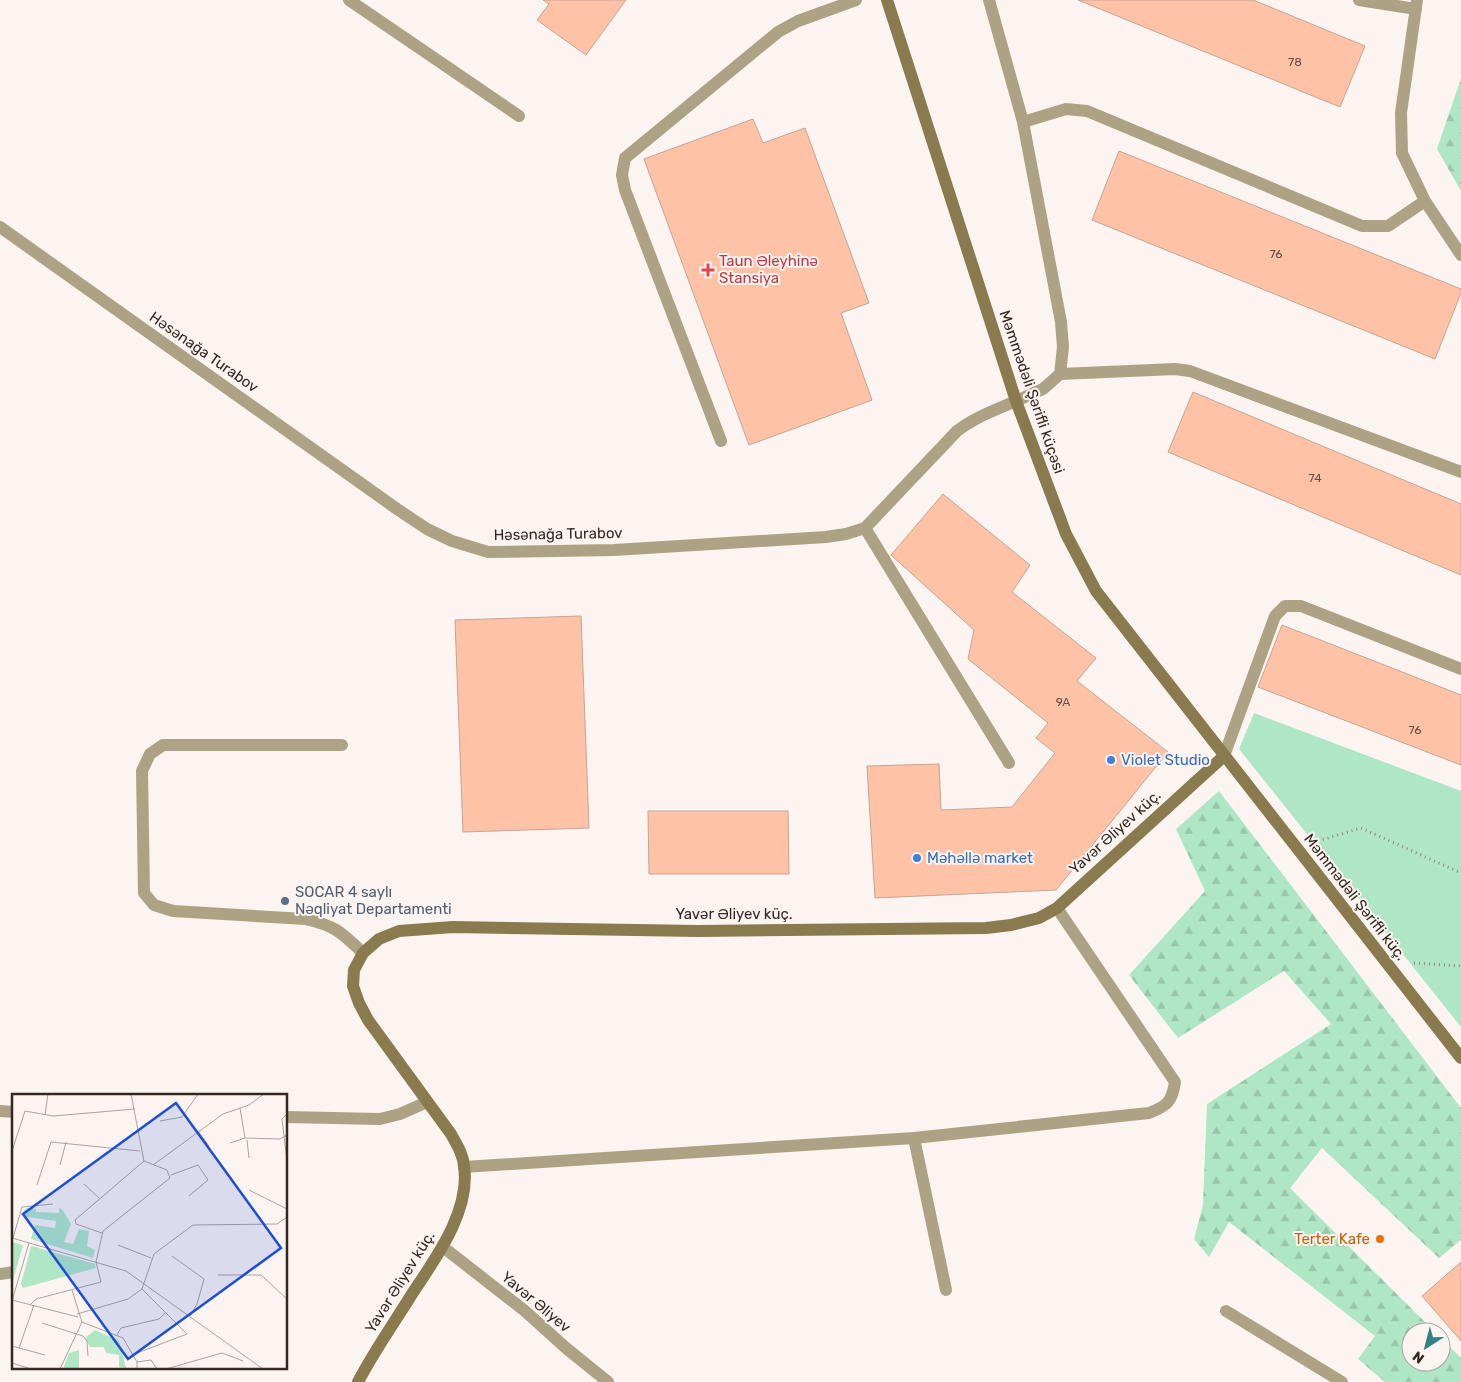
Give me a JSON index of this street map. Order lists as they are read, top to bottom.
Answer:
{
  "streets": {
    "street": [
      "Həsənağa Turabov",
      "Məmmədəli Şərifli küçəsi",
      "Yavər Əliyev küç.",
      "Məmmədəli Şərifli küç.",
      "Yavər Əliyev"
    ]
  },
  "crossings": [
    ["Məmmədəli Şərifli küçəsi", "Yavər Əliyev küç."],
    ["Məmmədəli Şərifli küçəsi", "Məmmədəli Şərifli küç."],
    ["Yavər Əliyev küç.", "Məmmədəli Şərifli küç."],
    ["Yavər Əliyev küç.", "Yavər Əliyev"]
  ],
  "places": {
    "health": ["Taun Əleyhinə Stansiya"],
    "other": [
      "Violet Studio",
      "Məhəllə market",
      "SOCAR 4 saylı Nəqliyat Departamenti",
      "Terter Kafe"
    ]
  },
  "house_numbers": [
    "78",
    "76",
    "74",
    "9A",
    "76"
  ],
  "north": "bottom left"
}
